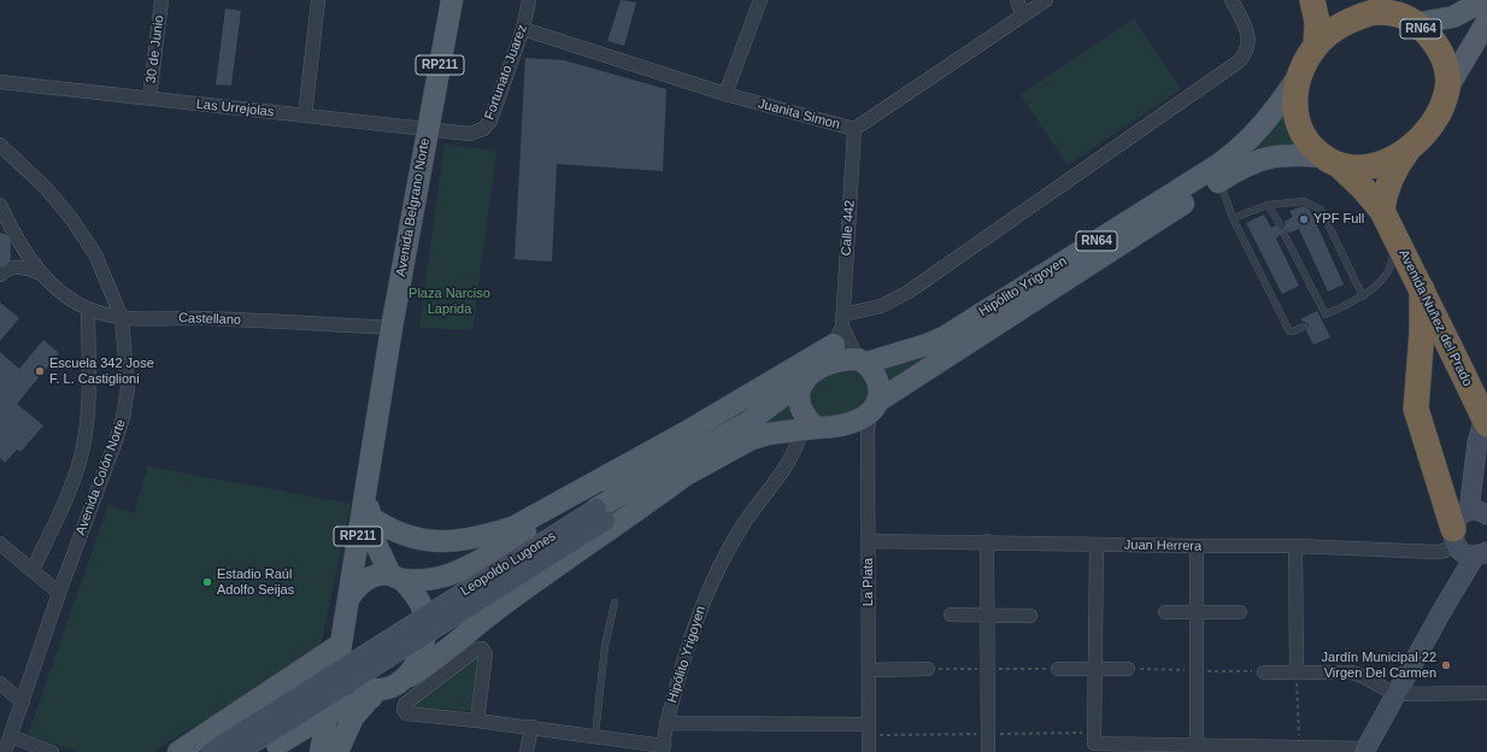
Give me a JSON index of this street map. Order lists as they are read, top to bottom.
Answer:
{
  "streets": {
    "highway": ["RN64", "Avenida Nuñez del Prado"],
    "main road": [
      "RP211",
      "Avenida Belgrano Norte",
      "Hipólito Yrigoyen",
      "Leopoldo Lugones"
    ],
    "street": [
      "30 de Junio",
      "Fortunato Juarez",
      "Las Urrejolas",
      "Juanita Simon",
      "Calle 442",
      "Castellano",
      "Avenida Colón Norte",
      "Juan Herrera",
      "La Plata"
    ]
  },
  "crossings": [
    ["RN64", "Calle 442"],
    ["RN64", "Hipólito Yrigoyen"],
    ["RN64", "Avenida Nuñez del Prado"],
    ["RN64", "Leopoldo Lugones"],
    ["RN64", "La Plata"],
    ["30 de Junio", "Las Urrejolas"],
    ["Fortunato Juarez", "Las Urrejolas"],
    ["Fortunato Juarez", "Juanita Simon"],
    ["Las Urrejolas", "Avenida Belgrano Norte"],
    ["Juanita Simon", "Calle 442"],
    ["Avenida Belgrano Norte", "Castellano"],
    ["Calle 442", "Hipólito Yrigoyen"],
    ["Calle 442", "Leopoldo Lugones"],
    ["Calle 442", "La Plata"],
    ["Hipólito Yrigoyen", "Avenida Nuñez del Prado"],
    ["Hipólito Yrigoyen", "Leopoldo Lugones"],
    ["Hipólito Yrigoyen", "La Plata"],
    ["Castellano", "Avenida Colón Norte"],
    ["Juan Herrera", "La Plata"],
    ["Leopoldo Lugones", "La Plata"]
  ],
  "parks": ["Plaza Narciso Laprida"],
  "places": [
    "YPF Full",
    "Escuela 342 Jose F. L. Castiglioni",
    "Estadio Raúl Adolfo Seijas",
    "Jardín Municipal 22 Virgen Del Carmen"
  ]
}
